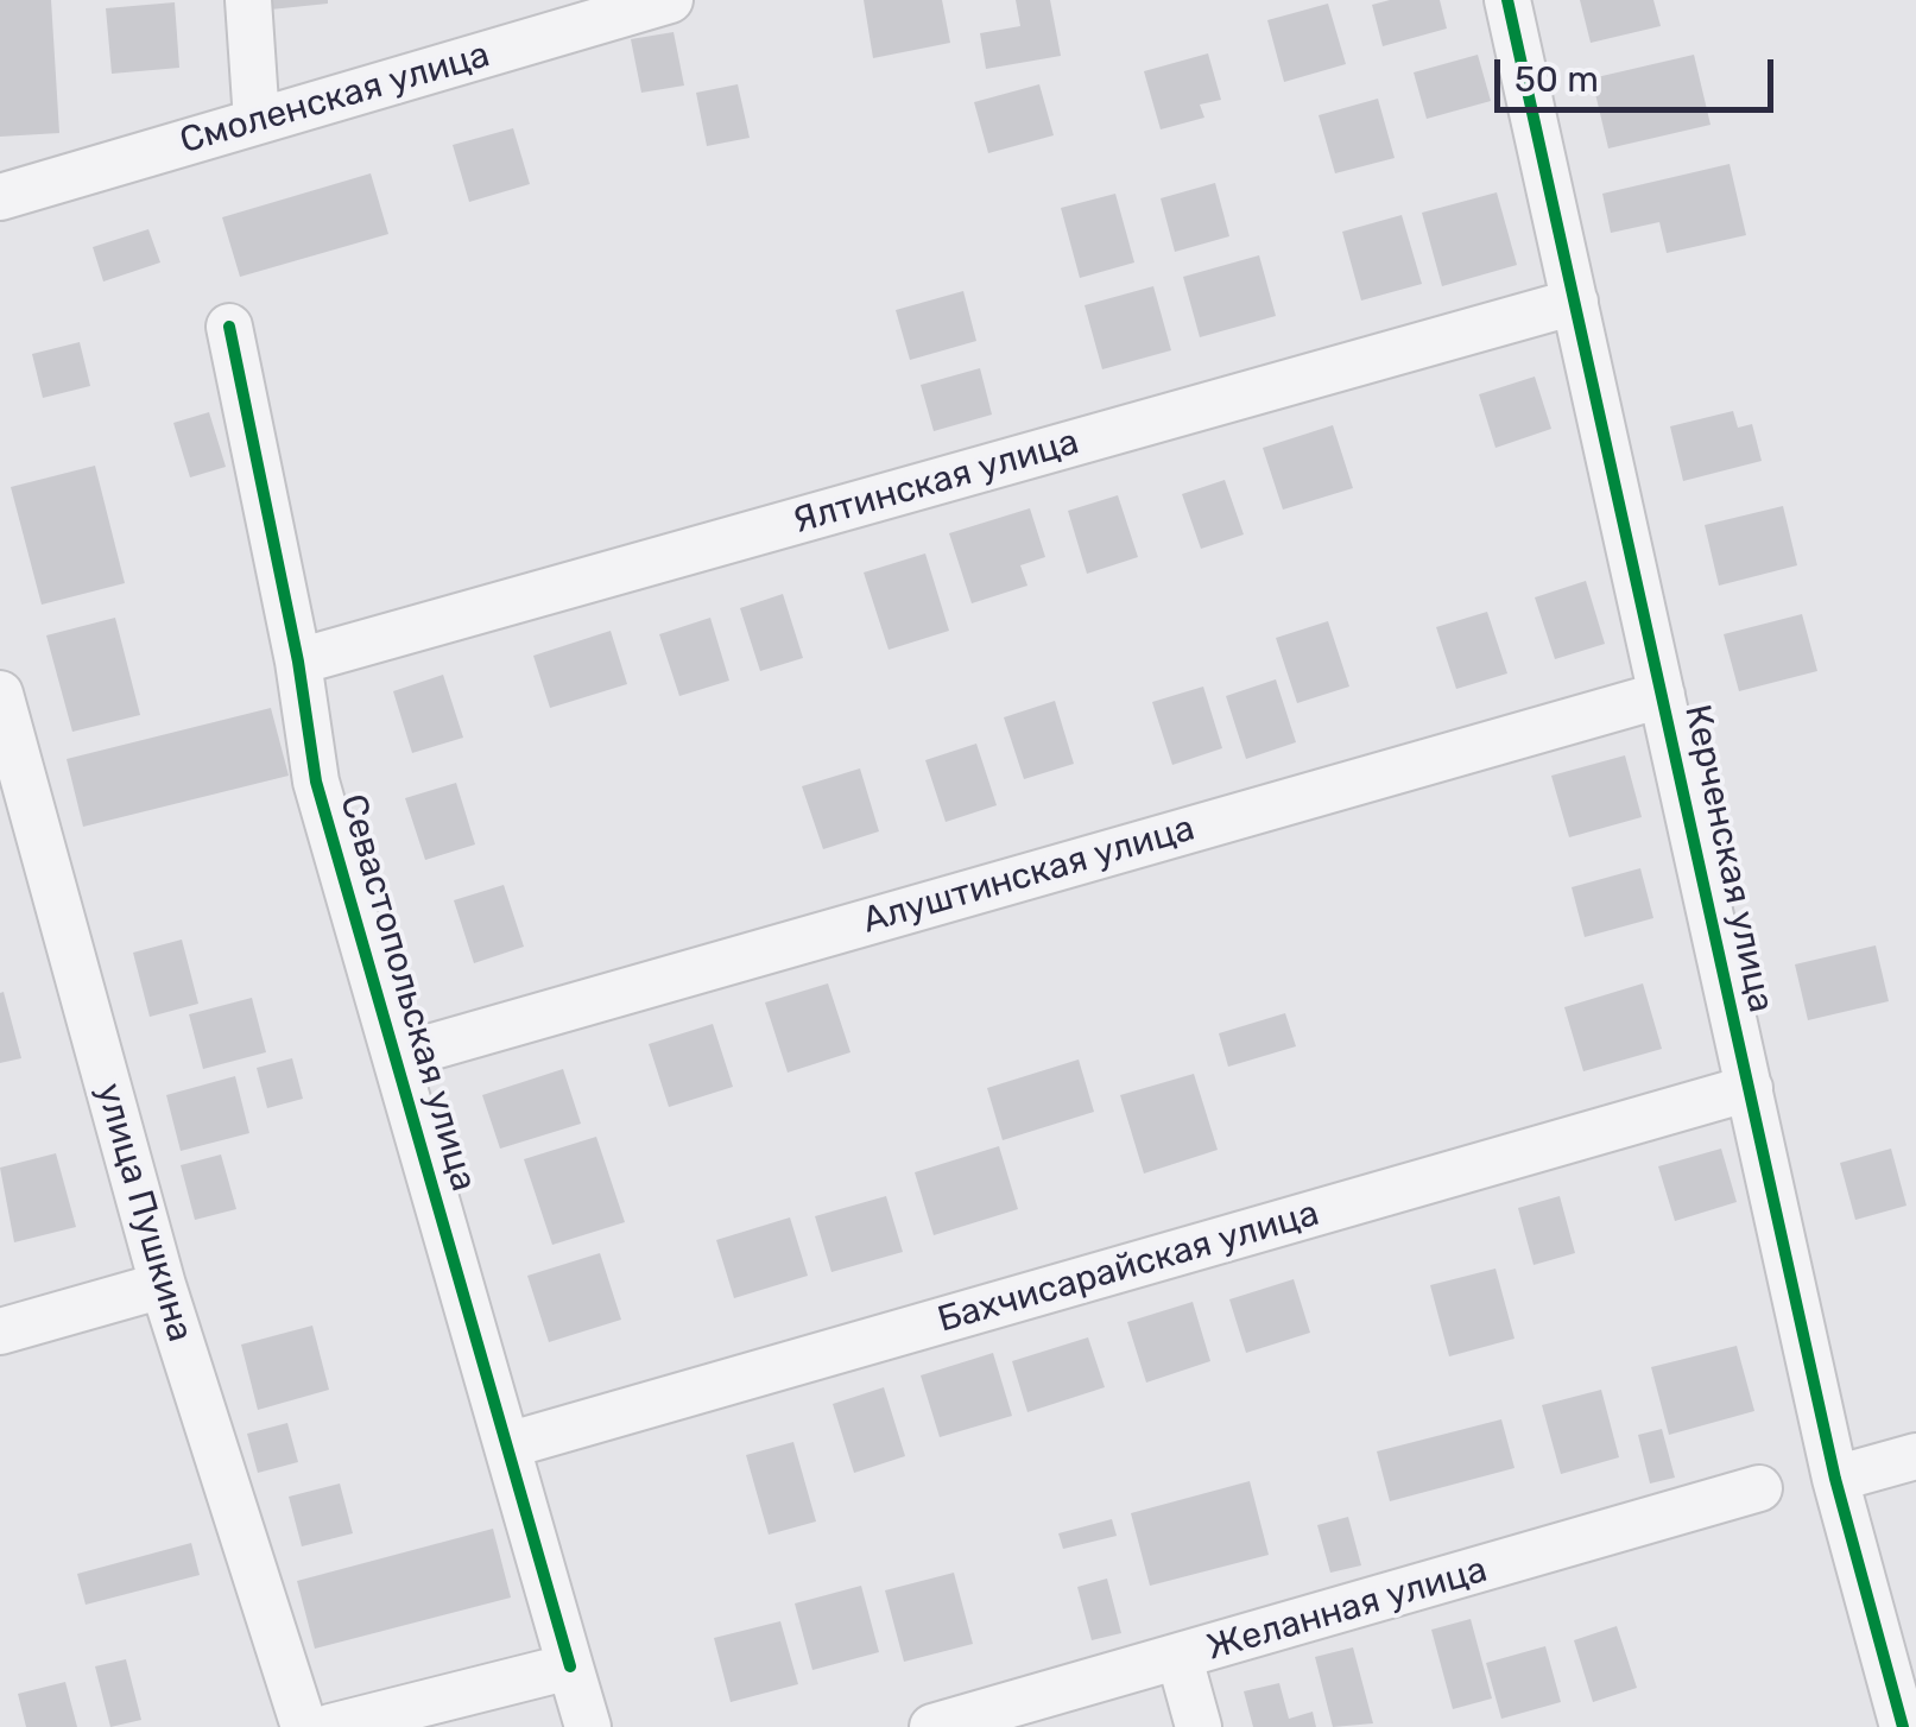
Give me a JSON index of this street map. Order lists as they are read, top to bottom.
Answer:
{
  "streets": {
    "street": [
      "Смоленская улица",
      "Ялтинская улица",
      "Керченская улица",
      "Алуштинская улица",
      "Севастопольская улица",
      "улица Пушкина",
      "Бахчисарайская улица",
      "Желанная улица"
    ]
  },
  "crossings": [
    ["Ялтинская улица", "Керченская улица"],
    ["Ялтинская улица", "Севастопольская улица"],
    ["Керченская улица", "Алуштинская улица"],
    ["Керченская улица", "Бахчисарайская улица"],
    ["Алуштинская улица", "Севастопольская улица"],
    ["Севастопольская улица", "Бахчисарайская улица"]
  ],
  "scale_bar": "50 m"
}
